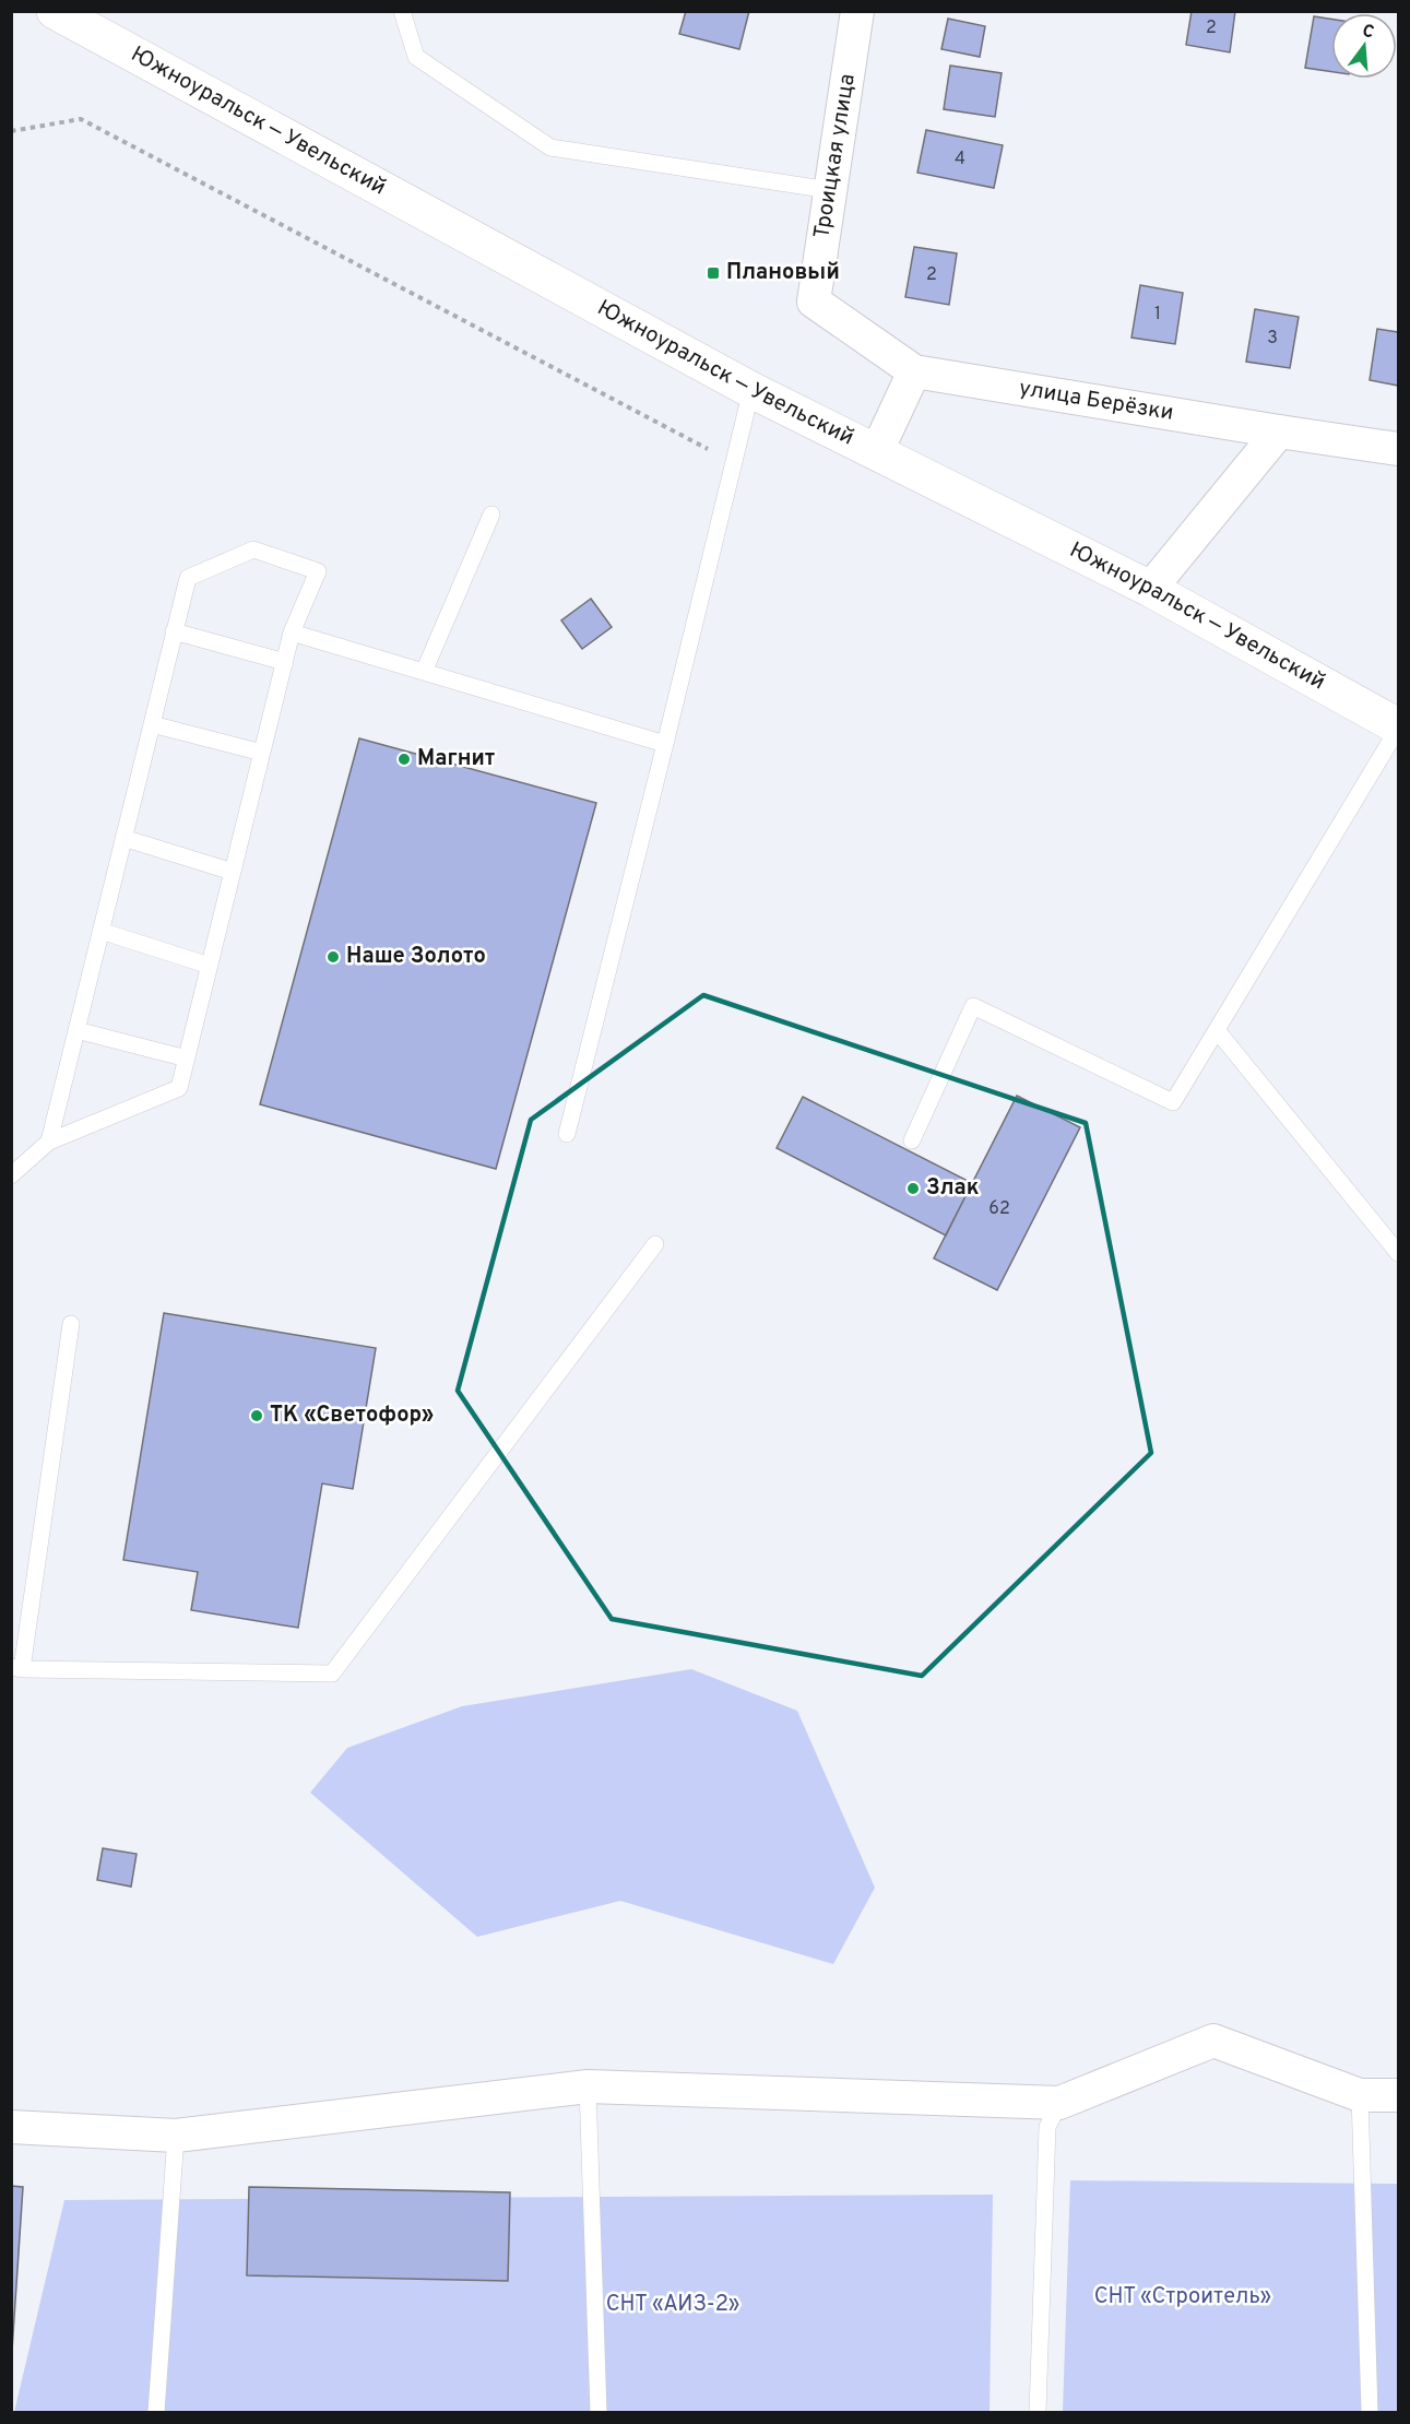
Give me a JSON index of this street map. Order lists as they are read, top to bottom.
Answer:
{
  "streets": {
    "street": ["Южноуральск — Увельский", "Троицкая улица", "улица Берёзки"]
  },
  "crossings": [
    ["Троицкая улица", "улица Берёзки"]
  ],
  "parks": ["СНТ «Строитель»", "СНТ «АИЗ-2»"],
  "places": {
    "transit": ["Плановый"],
    "other": [
      "Магнит",
      "Наше Золото",
      "Злак",
      "ТК «Светофор»"
    ]
  },
  "house_numbers": [
    "2",
    "4",
    "2",
    "1",
    "3",
    "62"
  ],
  "north": "top"
}
